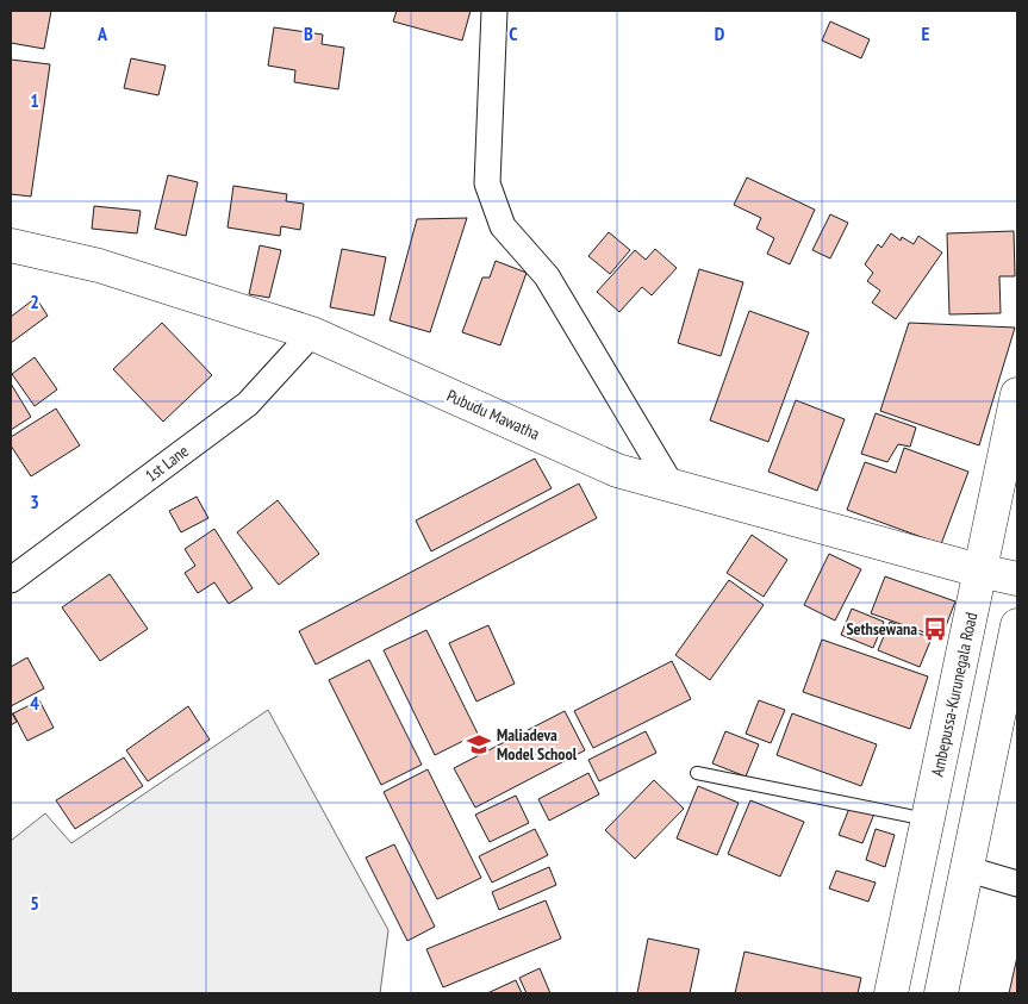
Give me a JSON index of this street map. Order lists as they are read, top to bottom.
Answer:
{
  "streets": {
    "main road": ["Pubudu Mawatha", "Ambepussa-Kurunegala Road"],
    "street": ["1st Lane"]
  },
  "crossings": [
    ["Pubudu Mawatha", "1st Lane"],
    ["Pubudu Mawatha", "Ambepussa-Kurunegala Road"]
  ],
  "places": {
    "bus stop": ["Sethsewana"],
    "school or university": ["Maliadeva Model School"]
  },
  "grid": {
    "columns": [
      "A",
      "B",
      "C",
      "D",
      "E"
    ],
    "rows": [
      "1",
      "2",
      "3",
      "4",
      "5"
    ]
  }
}
